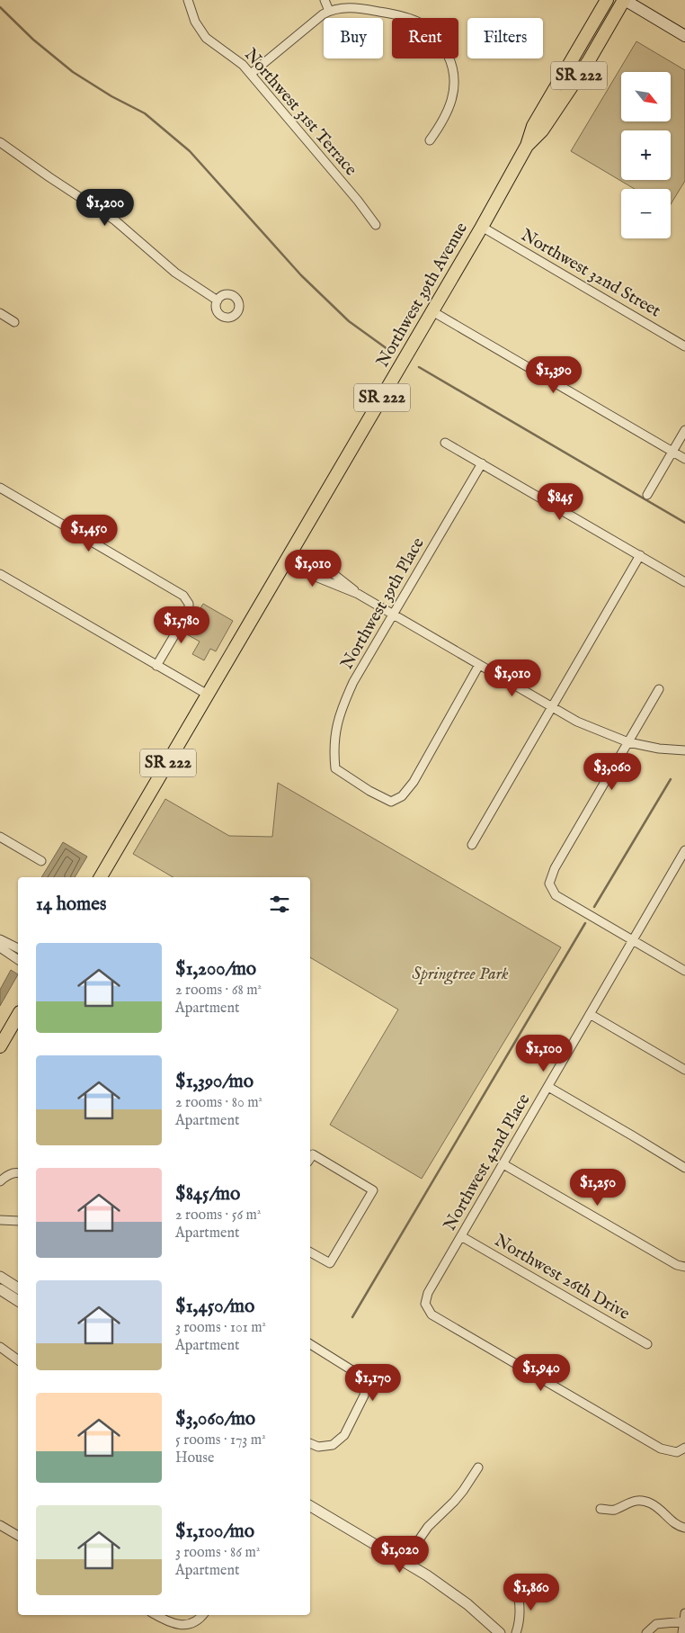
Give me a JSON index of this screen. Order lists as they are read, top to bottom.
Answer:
{
  "streets": {
    "main road": ["SR 222", "Northwest 39th Avenue"],
    "street": [
      "Northwest 31st Terrace",
      "Northwest 32nd Street",
      "Northwest 39th Place",
      "Northwest 42nd Place",
      "Northwest 26th Drive"
    ]
  },
  "crossings": [
    ["Northwest 32nd Street", "Northwest 39th Avenue"],
    ["Northwest 42nd Place", "Northwest 26th Drive"]
  ],
  "parks": ["Springtree Park"],
  "north": "bottom right",
  "page": {
    "chip": ["Buy", "Rent", "Filters"],
    "map_buttons": ["+", "−"],
    "price": [
      "$1,200",
      "$1,390",
      "$845",
      "$1,450",
      "$1,010",
      "$1,780",
      "$1,010",
      "$3,060",
      "$1,100",
      "$1,250",
      "$1,940",
      "$1,170",
      "$1,020",
      "$1,860"
    ],
    "heading": "14 homes",
    "list": [
      {
        "name": "$1,200/mo",
        "note": "2 rooms · 68 m² · Apartment"
      },
      {
        "name": "$1,390/mo",
        "note": "2 rooms · 80 m² · Apartment"
      },
      {
        "name": "$845/mo",
        "note": "2 rooms · 56 m² · Apartment"
      },
      {
        "name": "$1,450/mo",
        "note": "3 rooms · 101 m² · Apartment"
      },
      {
        "name": "$3,060/mo",
        "note": "5 rooms · 173 m² · House"
      },
      {
        "name": "$1,100/mo",
        "note": "3 rooms · 86 m² · Apartment"
      }
    ]
  }
}
